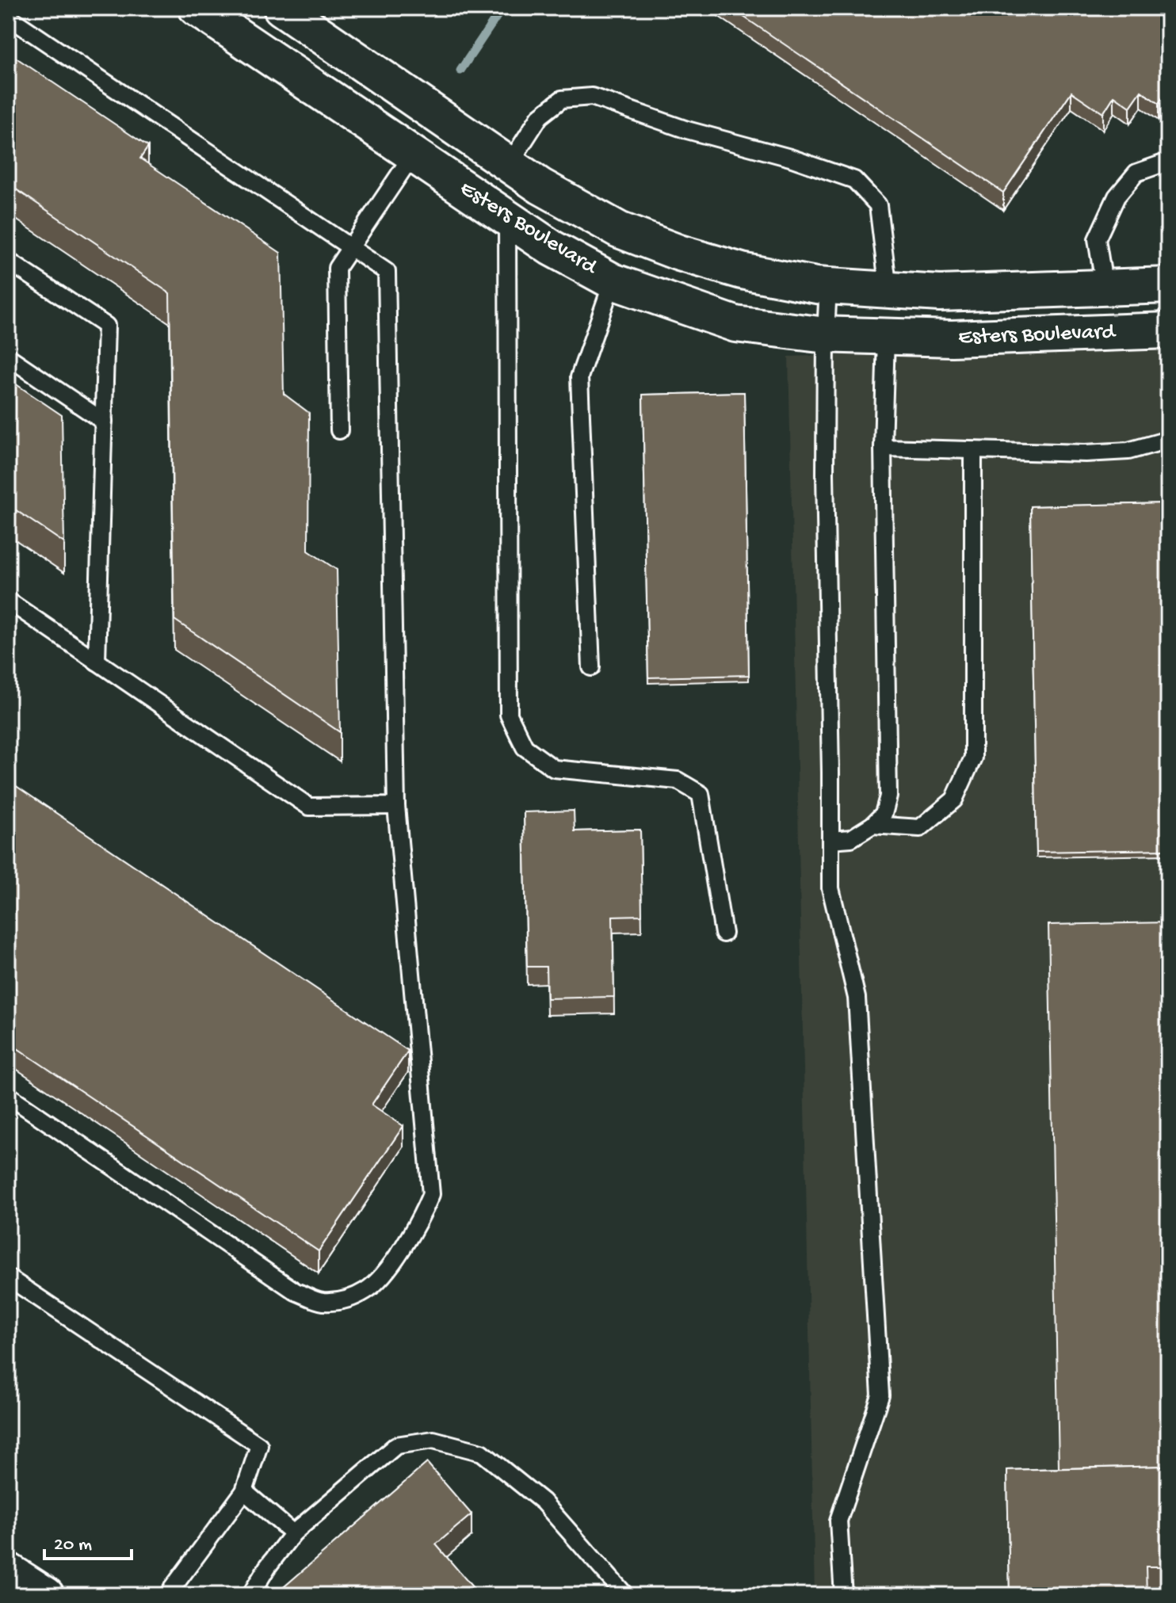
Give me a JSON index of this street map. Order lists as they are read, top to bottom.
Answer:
{
  "streets": {
    "main road": ["Esters Boulevard"]
  },
  "scale_bar": "20 m"
}
